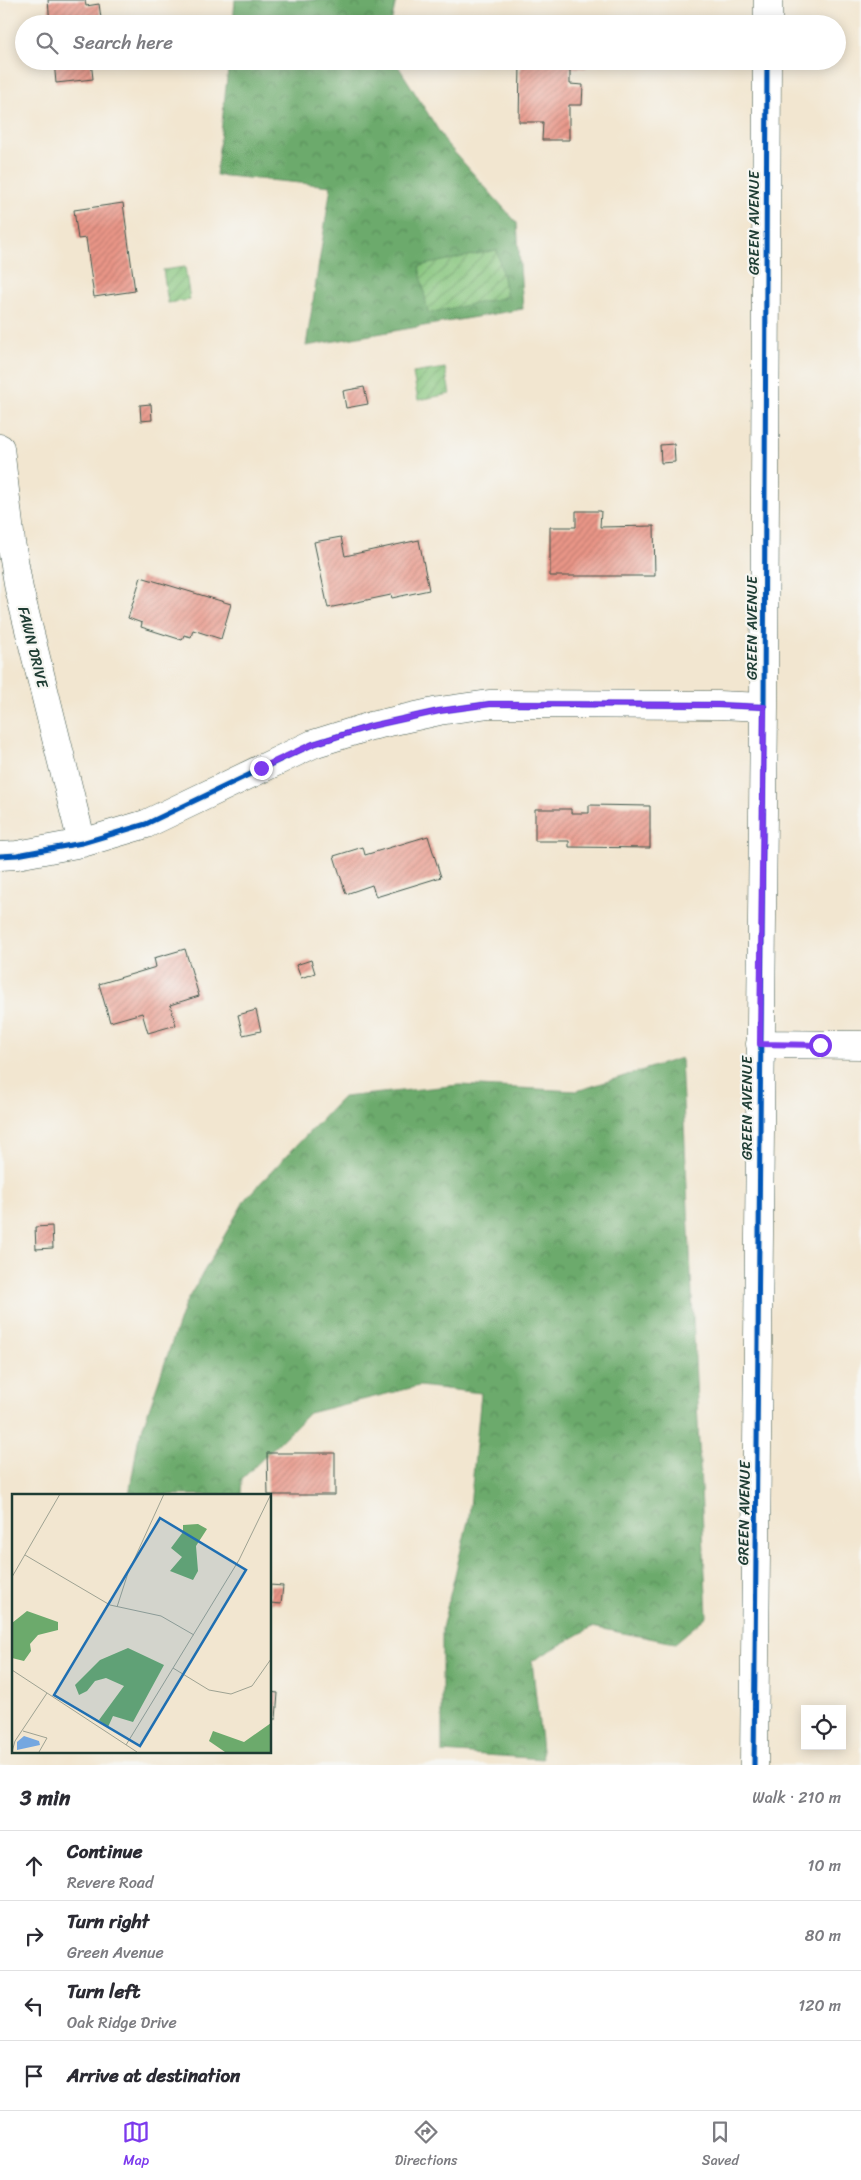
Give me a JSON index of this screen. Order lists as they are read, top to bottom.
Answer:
{
  "streets": {
    "street": ["GREEN AVENUE", "FAWN DRIVE"]
  },
  "page": {
    "search": "Search here",
    "heading": ["3 min", "Walk · 210 m"],
    "list": [
      ["Continue", "Revere Road", "10 m"],
      ["Turn right", "Green Avenue", "80 m"],
      ["Turn left", "Oak Ridge Drive", "120 m"],
      "Arrive at destination"
    ],
    "nav": ["Map", "Directions", "Saved"]
  }
}
